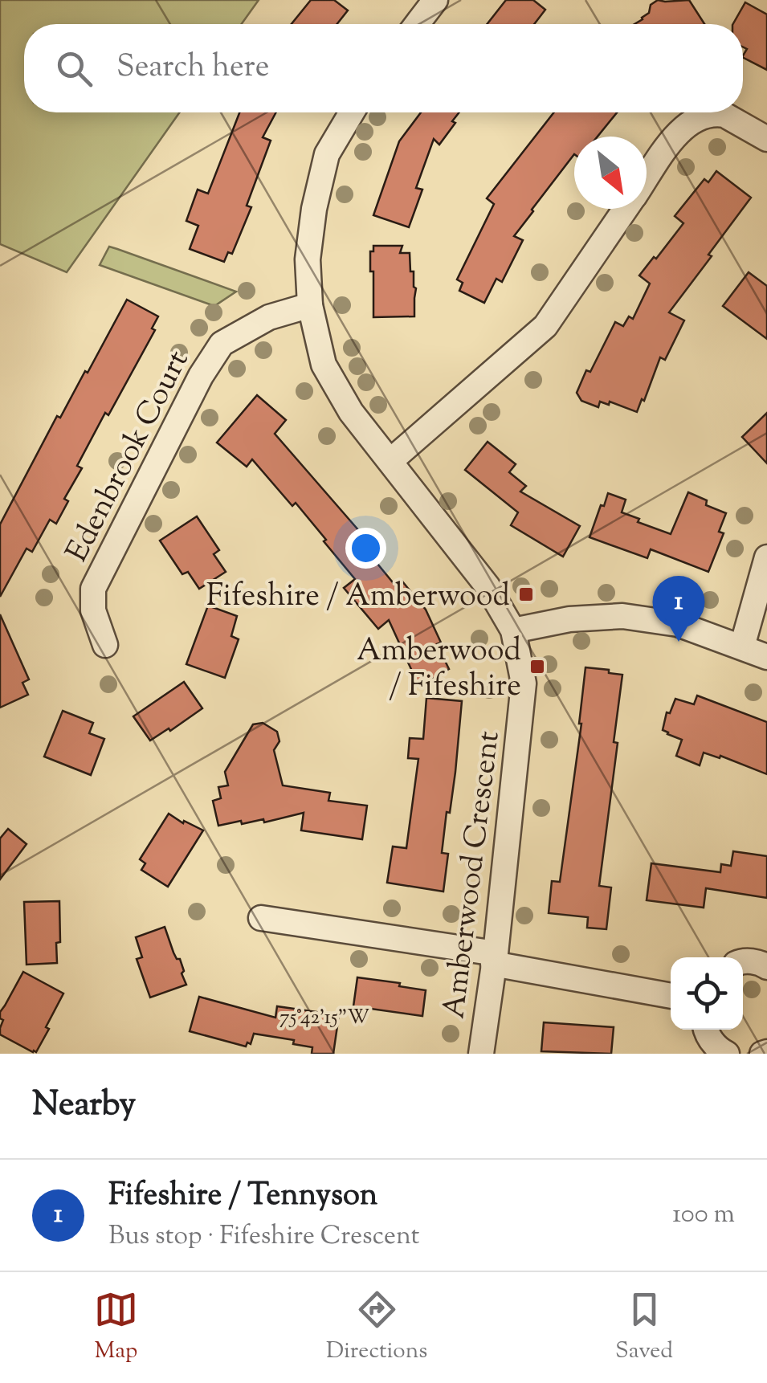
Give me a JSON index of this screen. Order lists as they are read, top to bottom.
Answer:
{
  "streets": {
    "street": ["Edenbrook Court", "Amberwood Crescent"]
  },
  "crossings": [
    ["Edenbrook Court", "Amberwood Crescent"]
  ],
  "places": {
    "transit": ["Fifeshire / Amberwood", "Amberwood / Fifeshire"]
  },
  "north": "bottom right",
  "page": {
    "search": "Search here",
    "pins": "1",
    "heading": "Nearby",
    "list": [
      {
        "mark": "1",
        "name": "Fifeshire / Tennyson",
        "note": "Bus stop · Fifeshire Crescent",
        "value": "100 m"
      }
    ],
    "nav": ["Map", "Directions", "Saved"]
  },
  "coordinates": ["75°42'15\"W"]
}
